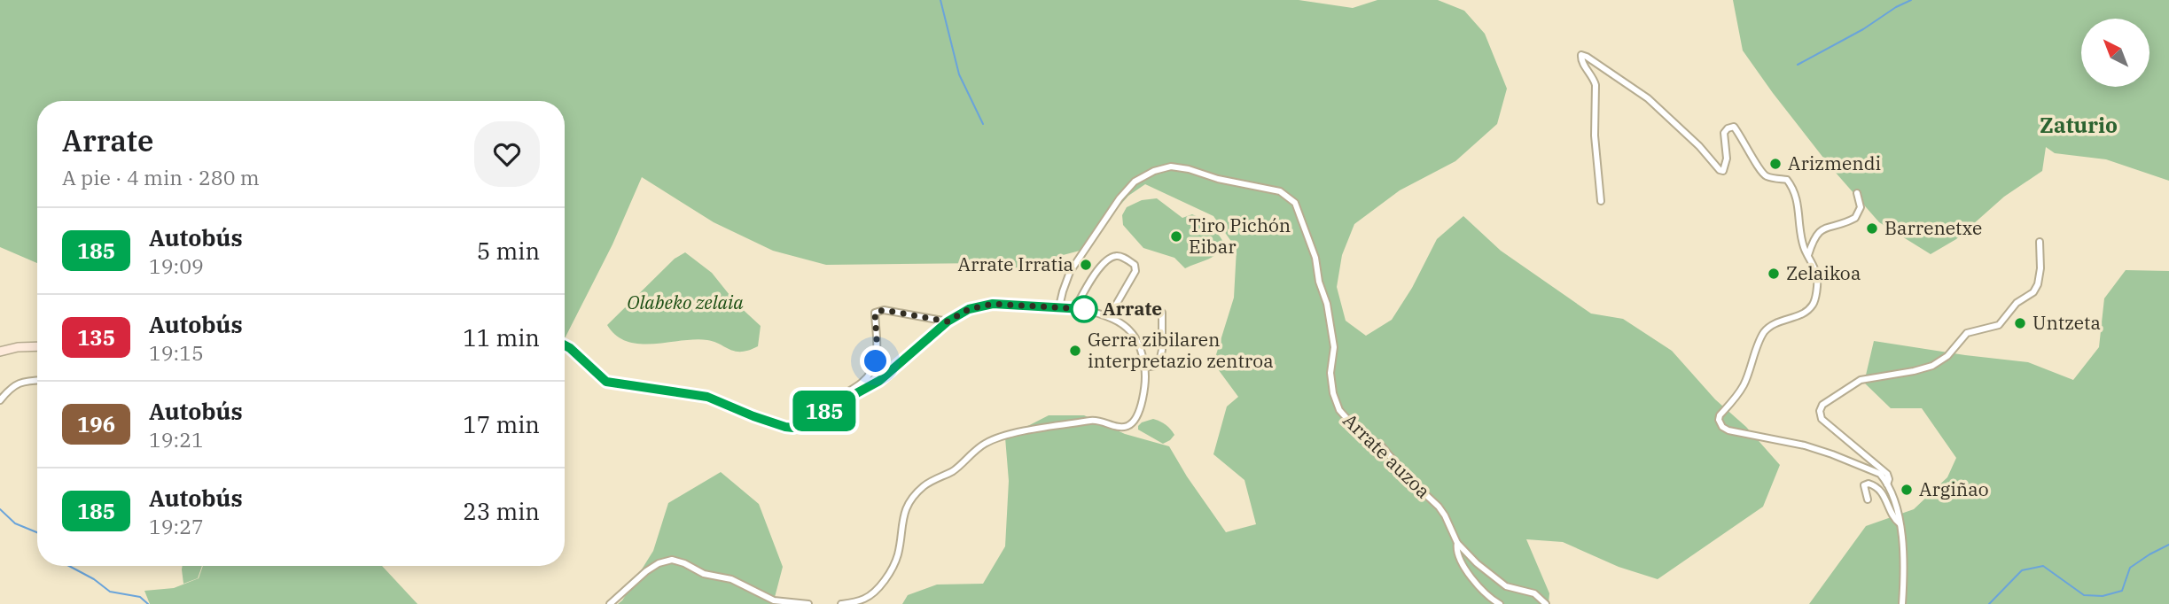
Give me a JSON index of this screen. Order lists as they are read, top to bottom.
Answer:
{
  "streets": {
    "street": ["Arrate auzoa"]
  },
  "districts": ["Zaturio"],
  "parks": ["Olabeko zelaia"],
  "places": [
    "Arizmendi",
    "Barrenetxe",
    "Tiro Pichón Eibar",
    "Arrate Irratia",
    "Zelaikoa",
    "Arrate",
    "Untzeta",
    "Gerra zibilaren interpretazio zentroa",
    "Argiñao"
  ],
  "lines": ["bus line 185"],
  "north": "top left",
  "page": {
    "on_map": "185",
    "heading": ["Arrate", "A pie · 4 min · 280 m"],
    "list": [
      {
        "mark": "185",
        "name": "Autobús",
        "note": "19:09",
        "value": "5 min"
      },
      {
        "mark": "135",
        "name": "Autobús",
        "note": "19:15",
        "value": "11 min"
      },
      {
        "mark": "196",
        "name": "Autobús",
        "note": "19:21",
        "value": "17 min"
      },
      {
        "mark": "185",
        "name": "Autobús",
        "note": "19:27",
        "value": "23 min"
      }
    ]
  }
}
